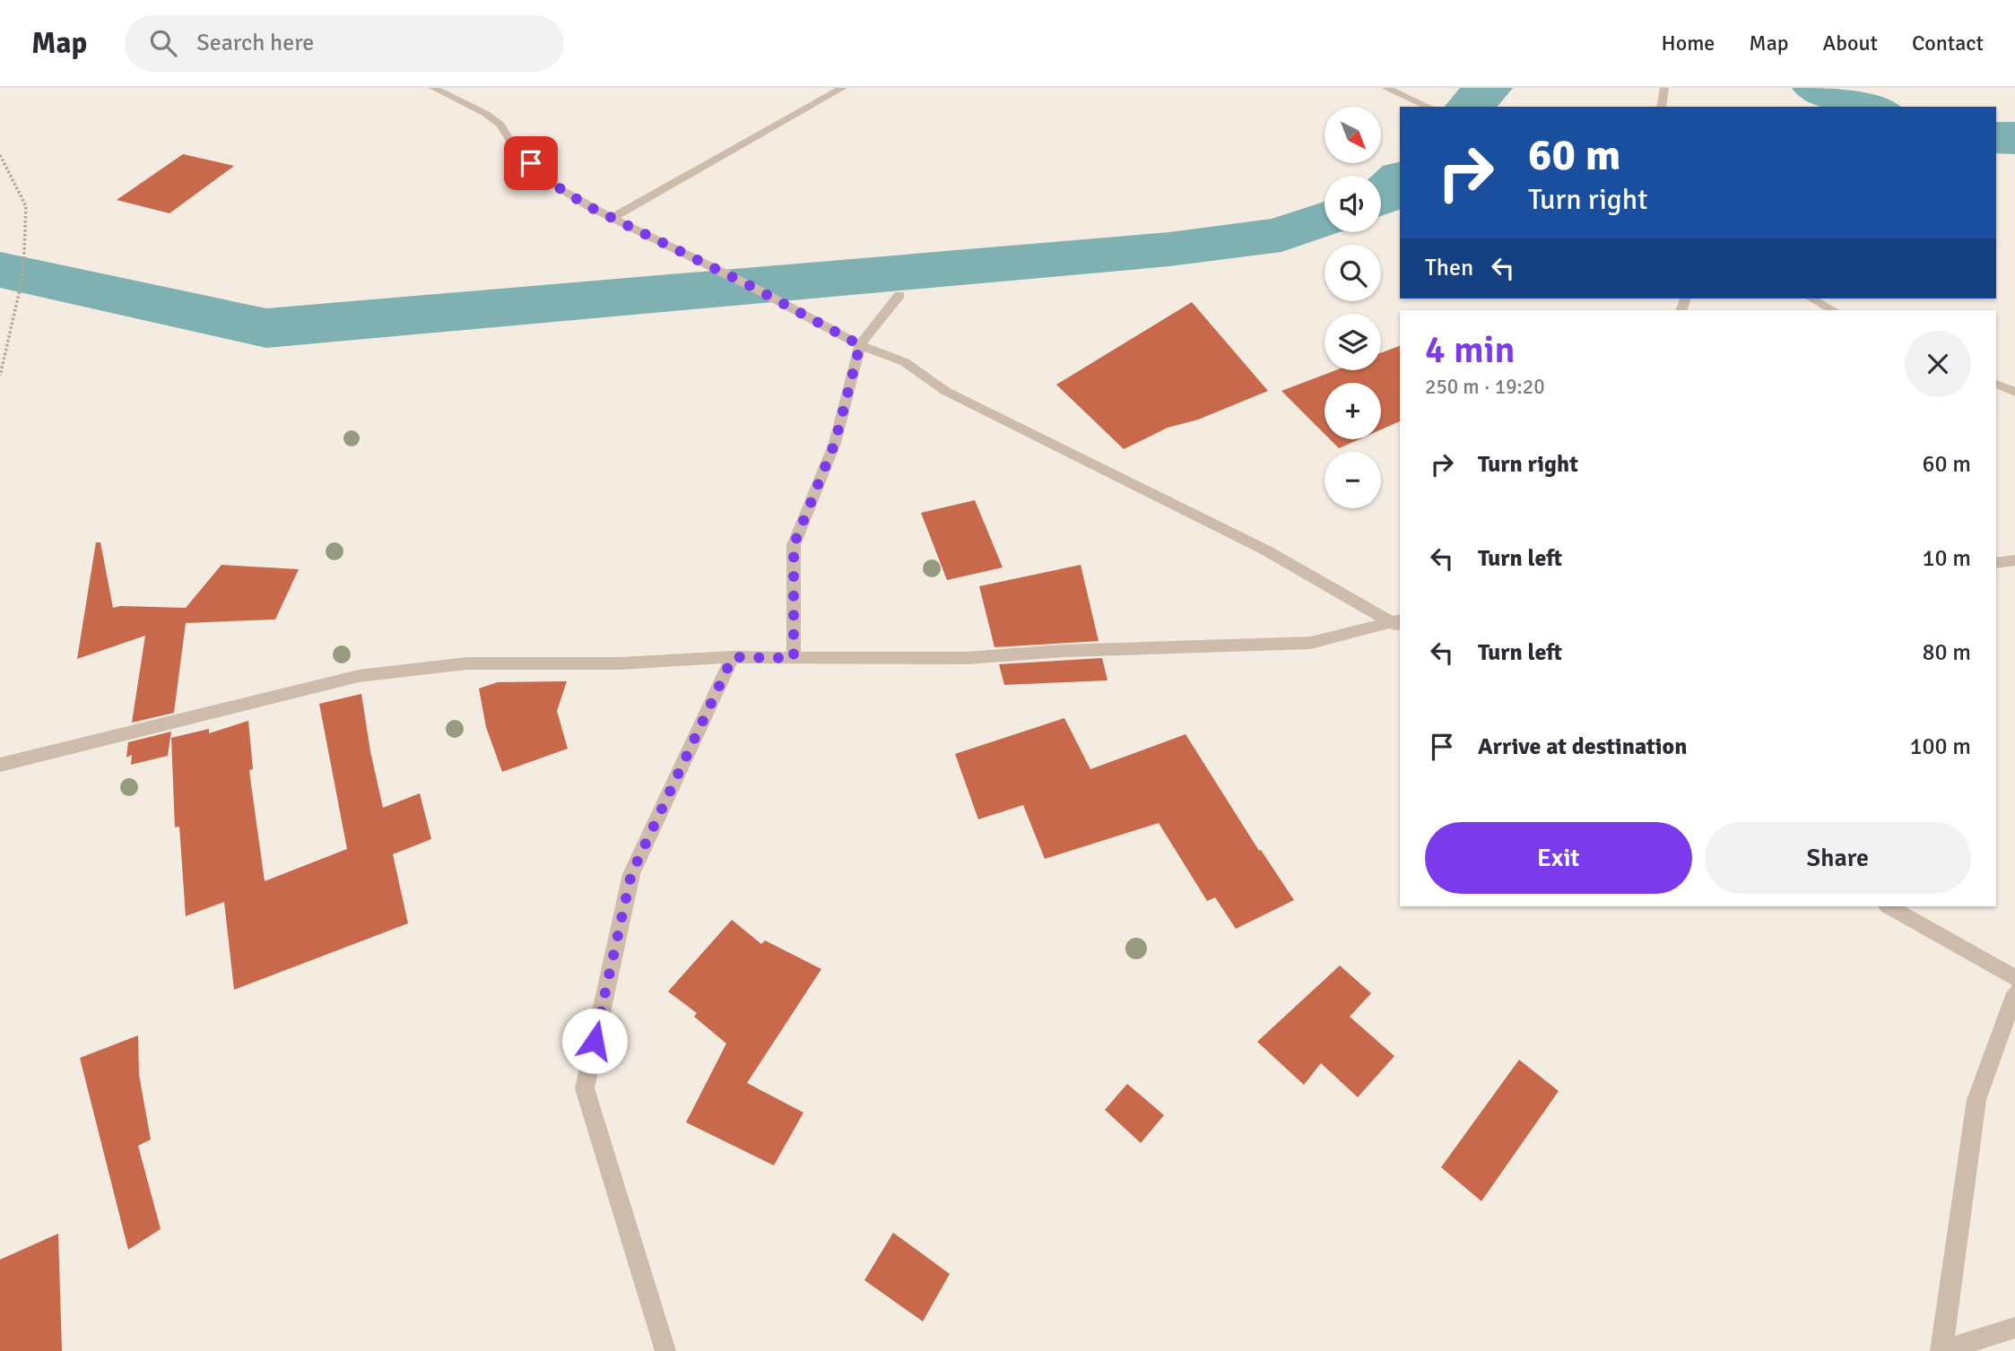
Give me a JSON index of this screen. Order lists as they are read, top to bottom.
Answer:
{
  "north": "bottom right",
  "page": {
    "header": "Map",
    "search": "Search here",
    "nav": [
      "Home",
      "Map",
      "About",
      "Contact"
    ],
    "map_buttons": ["+", "−"],
    "turn": ["60 m", "Turn right"],
    "then": "Then",
    "heading": ["4 min", "250 m · 19:20"],
    "list": [
      {
        "name": "Turn right",
        "value": "60 m"
      },
      {
        "name": "Turn left",
        "value": "10 m"
      },
      {
        "name": "Turn left",
        "value": "80 m"
      },
      {
        "name": "Arrive at destination",
        "value": "100 m"
      }
    ],
    "buttons": ["Exit", "Share"]
  }
}
